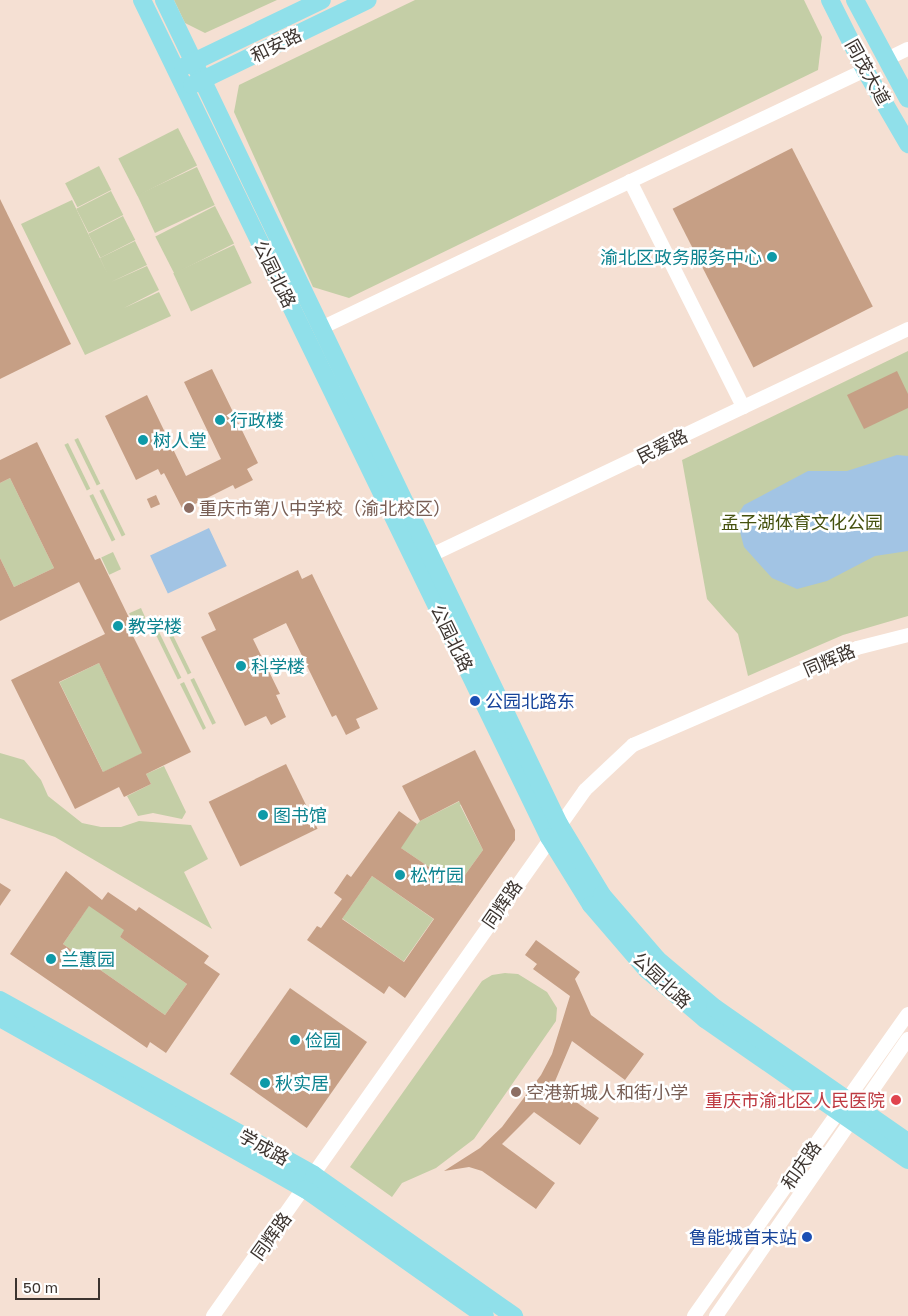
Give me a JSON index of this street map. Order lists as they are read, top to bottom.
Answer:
{
  "streets": {
    "main road": [
      "和安路",
      "同茂大道",
      "公园北路",
      "学成路"
    ],
    "street": ["民爱路", "同辉路", "和庆路"]
  },
  "crossings": [
    ["和安路", "公园北路"],
    ["公园北路", "民爱路"],
    ["公园北路", "同辉路"],
    ["公园北路", "和庆路"],
    ["同辉路", "学成路"]
  ],
  "parks": ["孟子湖体育文化公园"],
  "places": [
    "渝北区政务服务中心",
    "行政楼",
    "树人堂",
    "重庆市第八中学校（渝北校区）",
    "教学楼",
    "科学楼",
    "公园北路东",
    "图书馆",
    "松竹园",
    "兰蕙园",
    "俭园",
    "秋实居",
    "空港新城人和街小学",
    "重庆市渝北区人民医院",
    "鲁能城首末站"
  ],
  "scale_bar": "50 m"
}
